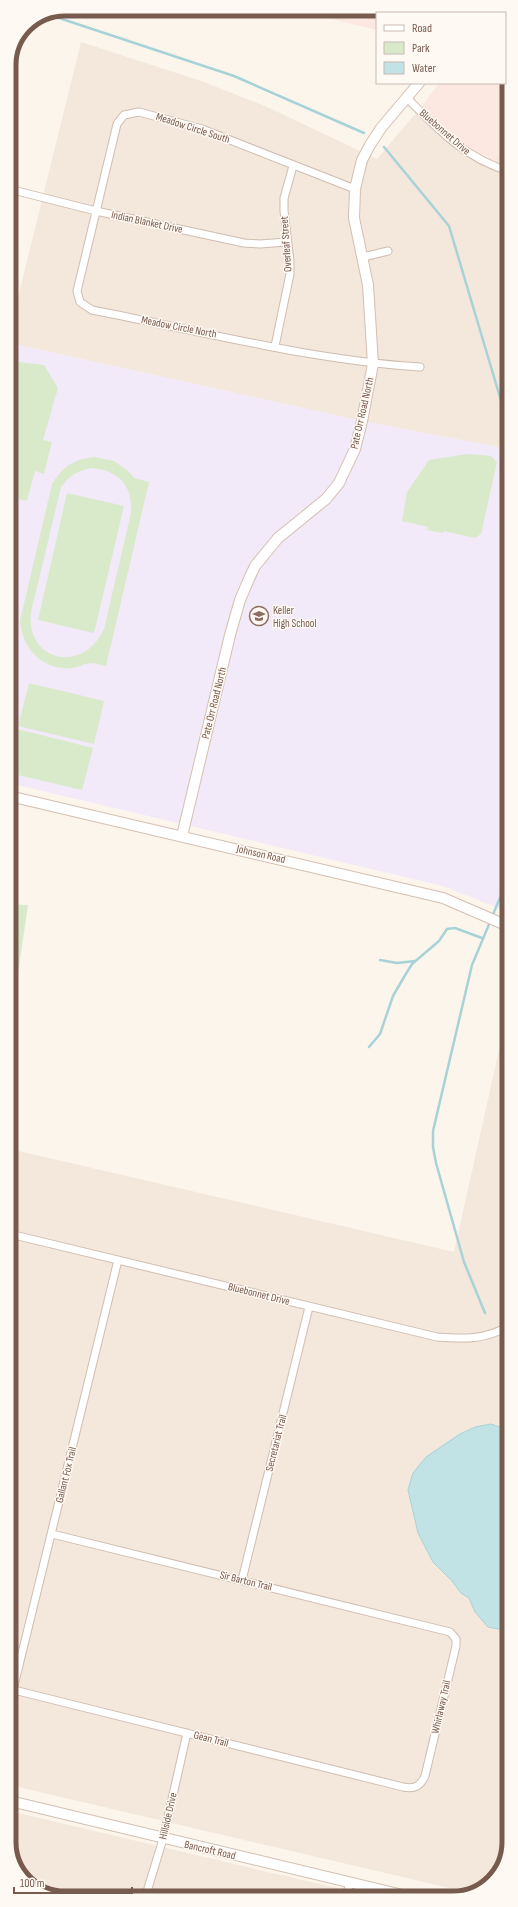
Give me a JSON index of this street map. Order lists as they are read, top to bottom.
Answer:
{
  "streets": {
    "street": [
      "Meadow Circle South",
      "Bluebonnet Drive",
      "Indian Blanket Drive",
      "Overleaf Street",
      "Meadow Circle North",
      "Pate Orr Road North",
      "Johnson Road",
      "Secretariat Trail",
      "Gallant Fox Trail",
      "Sir Barton Trail",
      "Whirlaway Trail",
      "Gean Trail",
      "Hillside Drive",
      "Bancroft Road"
    ]
  },
  "crossings": [
    ["Meadow Circle South", "Indian Blanket Drive"],
    ["Meadow Circle South", "Overleaf Street"],
    ["Meadow Circle South", "Meadow Circle North"],
    ["Meadow Circle South", "Pate Orr Road North"],
    ["Bluebonnet Drive", "Pate Orr Road North"],
    ["Bluebonnet Drive", "Secretariat Trail"],
    ["Bluebonnet Drive", "Gallant Fox Trail"],
    ["Indian Blanket Drive", "Overleaf Street"],
    ["Indian Blanket Drive", "Meadow Circle North"],
    ["Overleaf Street", "Meadow Circle North"],
    ["Meadow Circle North", "Pate Orr Road North"],
    ["Pate Orr Road North", "Johnson Road"],
    ["Secretariat Trail", "Sir Barton Trail"],
    ["Gallant Fox Trail", "Sir Barton Trail"],
    ["Sir Barton Trail", "Whirlaway Trail"],
    ["Whirlaway Trail", "Gean Trail"],
    ["Gean Trail", "Hillside Drive"],
    ["Hillside Drive", "Bancroft Road"]
  ],
  "places": {
    "school or university": ["Keller High School"]
  },
  "legend": ["Road", "Park", "Water"],
  "scale_bar": "100 m"
}
